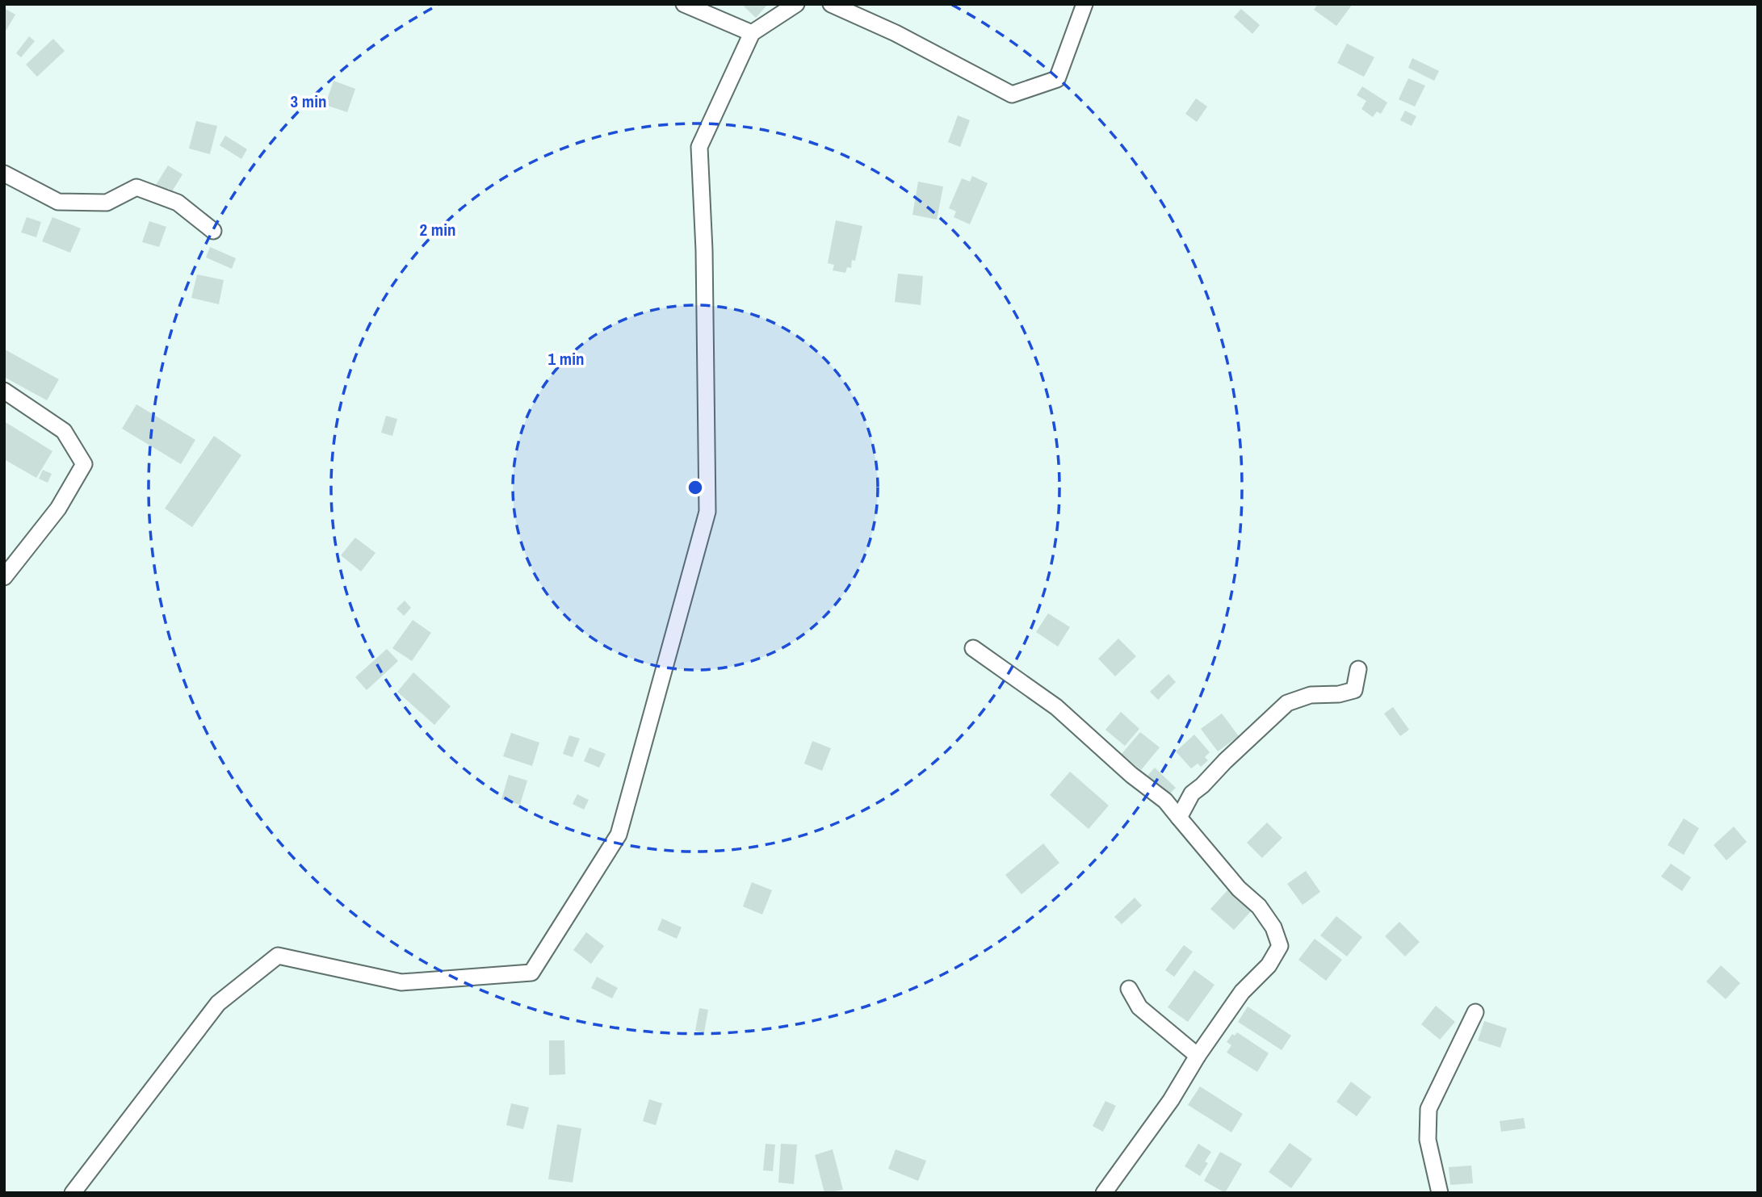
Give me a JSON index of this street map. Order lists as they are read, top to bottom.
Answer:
{
  "rings": ["3 min", "2 min", "1 min"]
}
